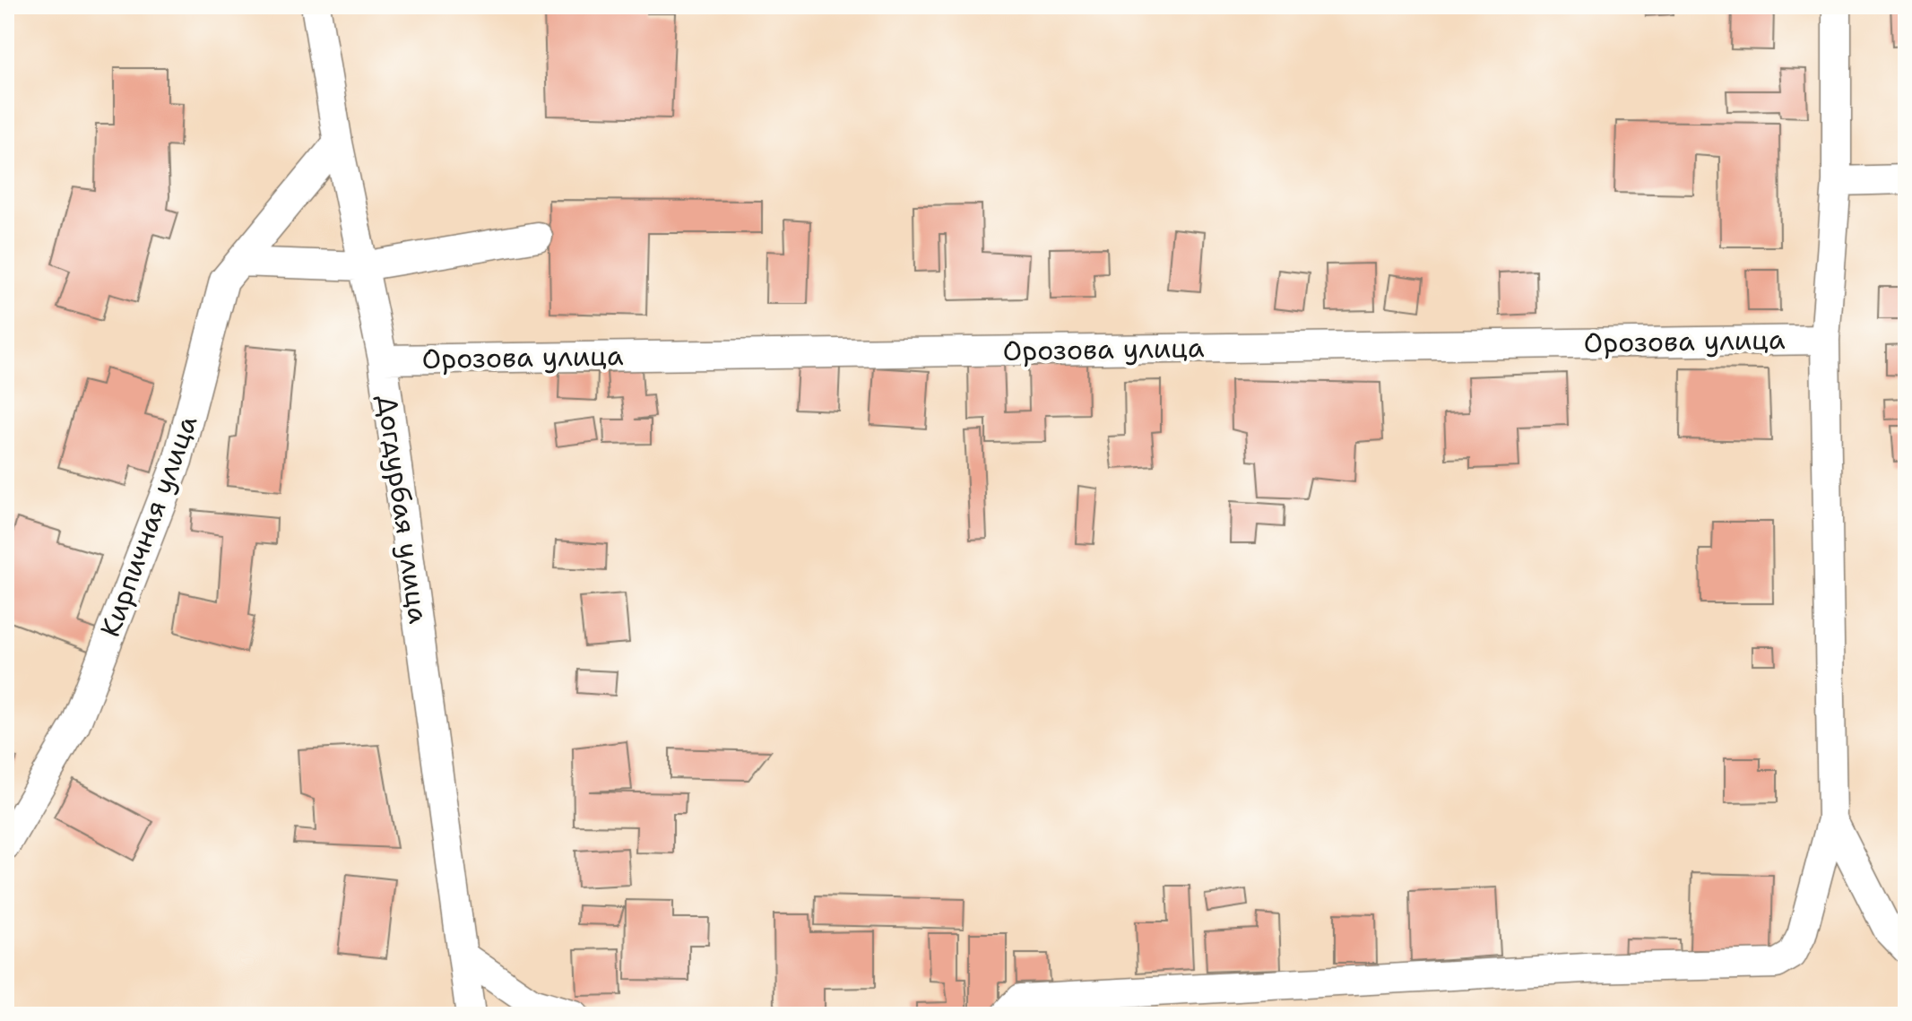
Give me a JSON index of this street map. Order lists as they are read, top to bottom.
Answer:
{
  "streets": {
    "street": ["Орозова улица", "Догдурбая улица", "Кирпичная улица"]
  },
  "crossings": [
    ["Орозова улица", "Догдурбая улица"],
    ["Догдурбая улица", "Кирпичная улица"]
  ]
}
